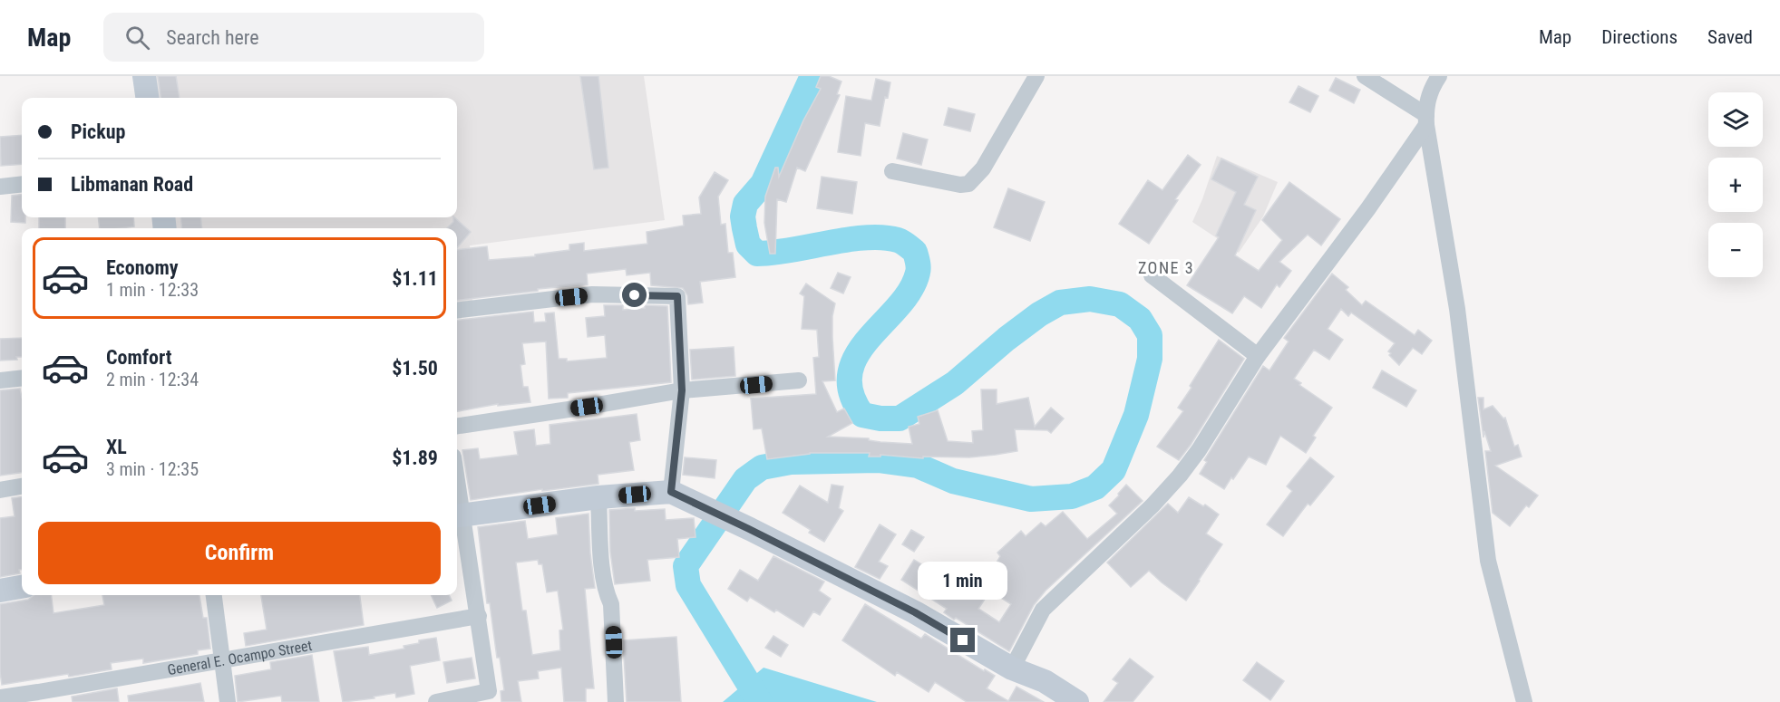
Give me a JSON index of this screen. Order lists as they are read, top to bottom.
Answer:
{
  "streets": {
    "street": ["General E. Ocampo Street"]
  },
  "districts": ["ZONE 3"],
  "page": {
    "header": "Map",
    "search": "Search here",
    "nav": ["Map", "Directions", "Saved"],
    "map_buttons": ["+", "−"],
    "banner": ["Pickup", "Libmanan Road"],
    "list": [
      {
        "name": "Economy",
        "note": "1 min · 12:33",
        "value": "$1.11"
      },
      {
        "name": "Comfort",
        "note": "2 min · 12:34",
        "value": "$1.50"
      },
      {
        "name": "XL",
        "note": "3 min · 12:35",
        "value": "$1.89"
      }
    ],
    "buttons": "Confirm",
    "bubble": "1 min"
  }
}
